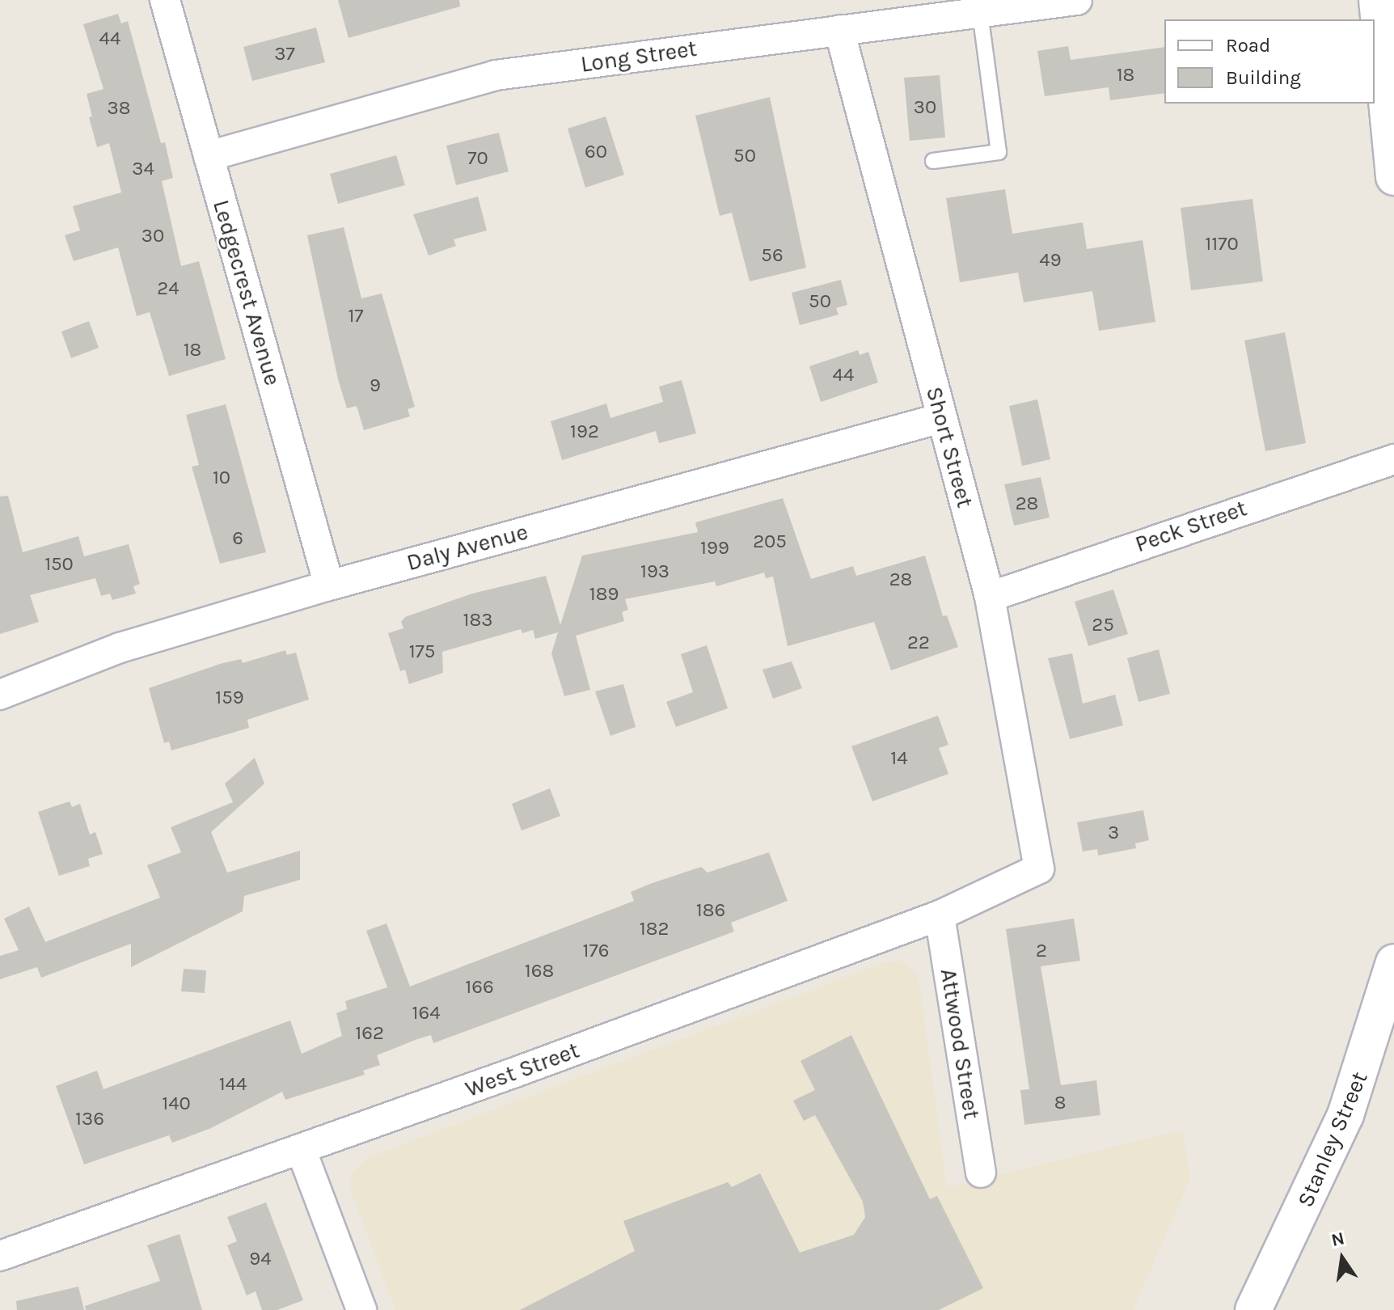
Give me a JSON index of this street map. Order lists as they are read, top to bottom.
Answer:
{
  "streets": {
    "main road": ["Stanley Street"],
    "street": [
      "Long Street",
      "Ledgecrest Avenue",
      "Short Street",
      "Peck Street",
      "Daly Avenue",
      "Attwood Street",
      "West Street"
    ]
  },
  "crossings": [
    ["Long Street", "Ledgecrest Avenue"],
    ["Long Street", "Short Street"],
    ["Ledgecrest Avenue", "Daly Avenue"],
    ["Short Street", "Peck Street"],
    ["Short Street", "Daly Avenue"],
    ["Short Street", "West Street"],
    ["Attwood Street", "West Street"]
  ],
  "house_numbers": [
    "44",
    "37",
    "18",
    "30",
    "38",
    "60",
    "50",
    "70",
    "34",
    "30",
    "1170",
    "56",
    "49",
    "24",
    "50",
    "17",
    "18",
    "44",
    "9",
    "192",
    "10",
    "28",
    "6",
    "205",
    "199",
    "150",
    "193",
    "28",
    "189",
    "183",
    "25",
    "22",
    "175",
    "159",
    "14",
    "3",
    "186",
    "182",
    "176",
    "2",
    "168",
    "166",
    "164",
    "162",
    "144",
    "8",
    "140",
    "136",
    "94"
  ],
  "legend": ["Road", "Building"],
  "north": "top"
}
